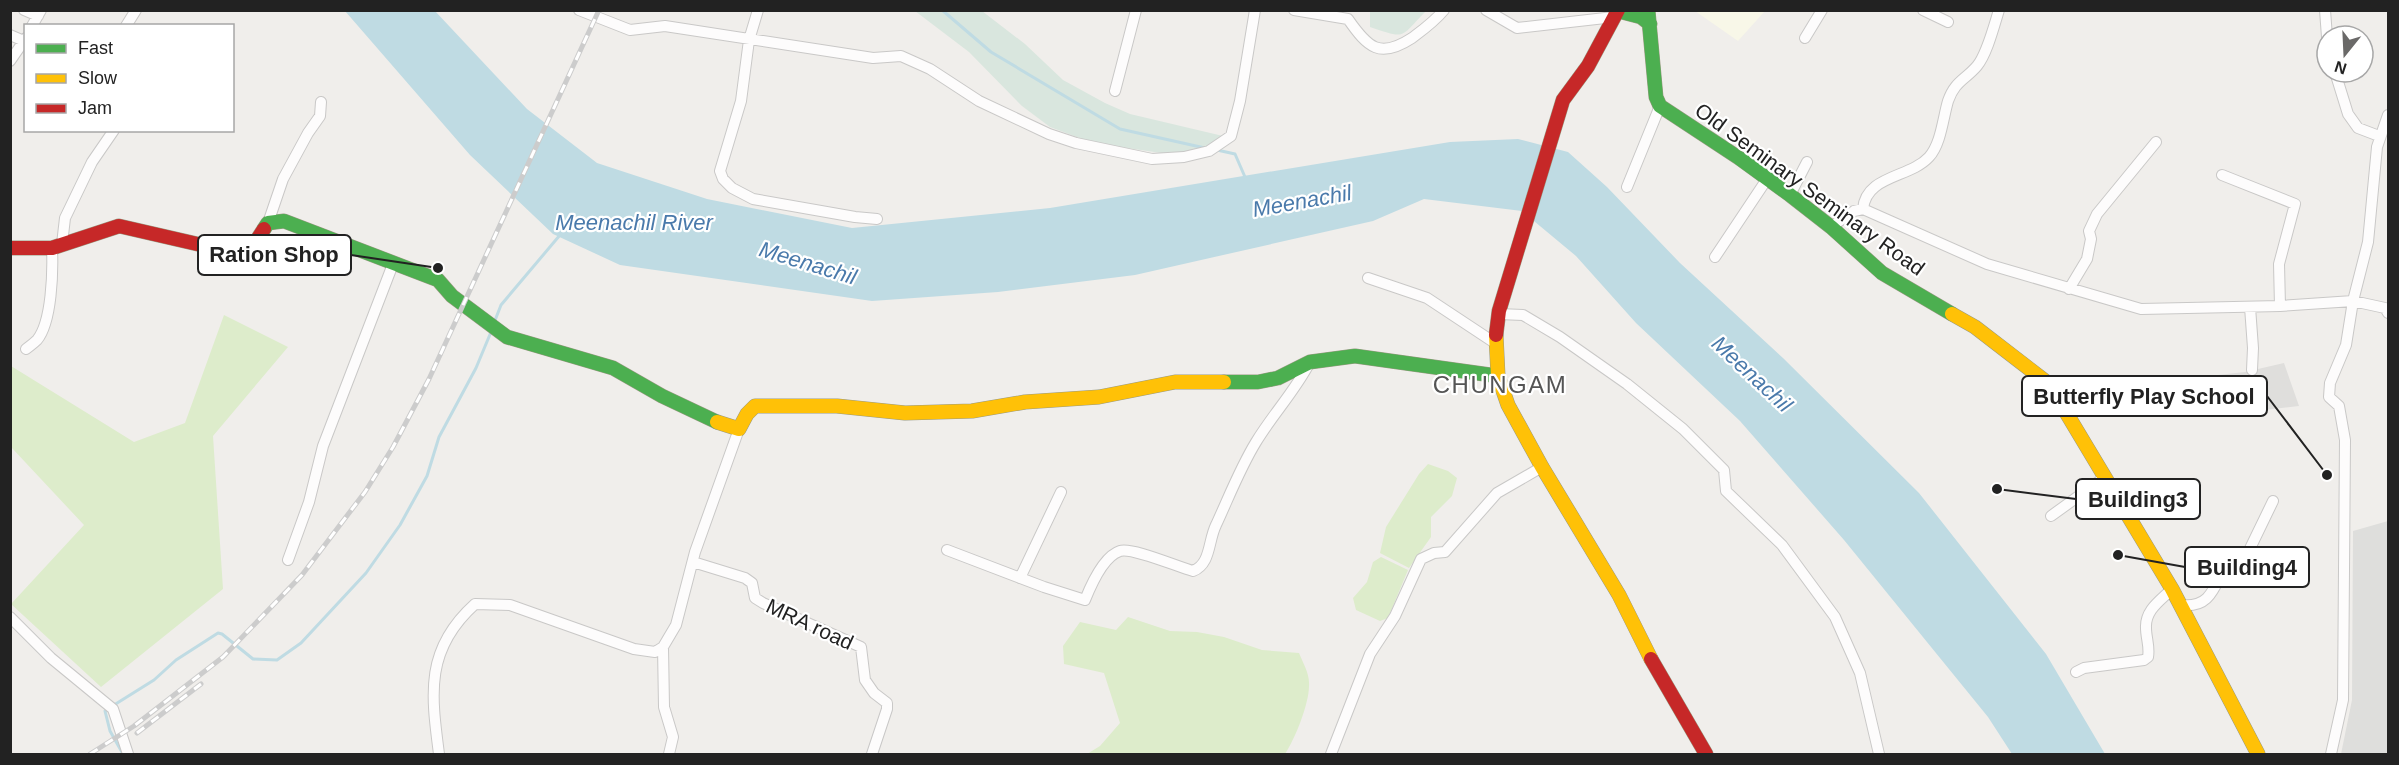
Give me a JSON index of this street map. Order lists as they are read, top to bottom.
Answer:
{
  "streets": {
    "main road": ["Old Seminary Seminary Road"],
    "street": ["MRA road"]
  },
  "districts": ["CHUNGAM"],
  "water": ["Meenachil", "Meenachil River"],
  "places": [
    "Ration Shop",
    "Butterfly Play School",
    "Building3",
    "Building4"
  ],
  "legend": ["Fast", "Slow", "Jam"],
  "north": "bottom"
}
